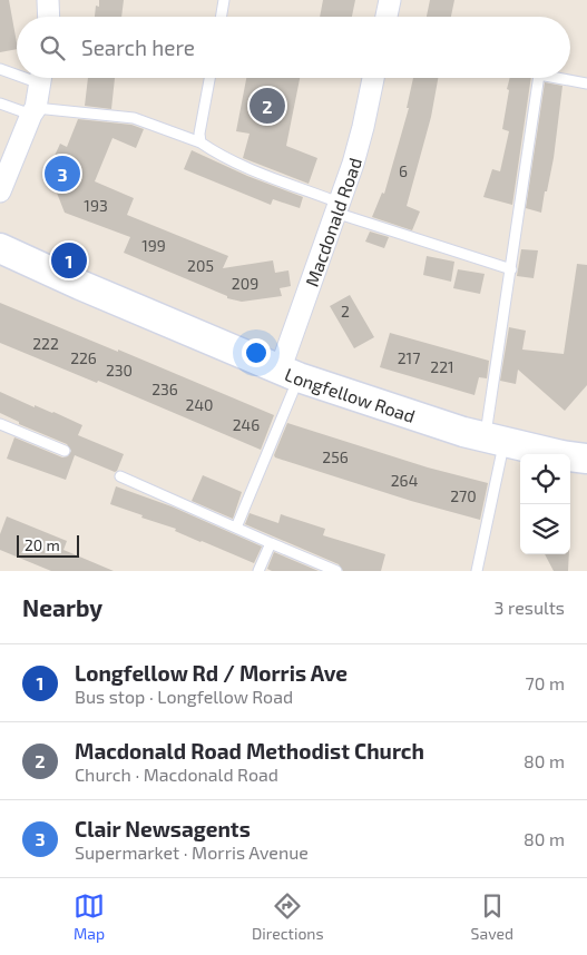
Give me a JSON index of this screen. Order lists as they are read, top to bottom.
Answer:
{
  "streets": {
    "street": ["Macdonald Road", "Longfellow Road"]
  },
  "crossings": [
    ["Macdonald Road", "Longfellow Road"]
  ],
  "house_numbers": [
    "6",
    "193",
    "199",
    "205",
    "209",
    "2",
    "222",
    "226",
    "217",
    "221",
    "230",
    "236",
    "240",
    "246",
    "256",
    "264",
    "270"
  ],
  "scale_bar": "20 m",
  "page": {
    "search": "Search here",
    "pins": ["2", "3", "1"],
    "scale": "20 m",
    "heading": ["Nearby", "3 results"],
    "list": [
      {
        "mark": "1",
        "name": "Longfellow Rd / Morris Ave",
        "note": "Bus stop · Longfellow Road",
        "value": "70 m"
      },
      {
        "mark": "2",
        "name": "Macdonald Road Methodist Church",
        "note": "Church · Macdonald Road",
        "value": "80 m"
      },
      {
        "mark": "3",
        "name": "Clair Newsagents",
        "note": "Supermarket · Morris Avenue",
        "value": "80 m"
      }
    ],
    "nav": ["Map", "Directions", "Saved"]
  }
}
